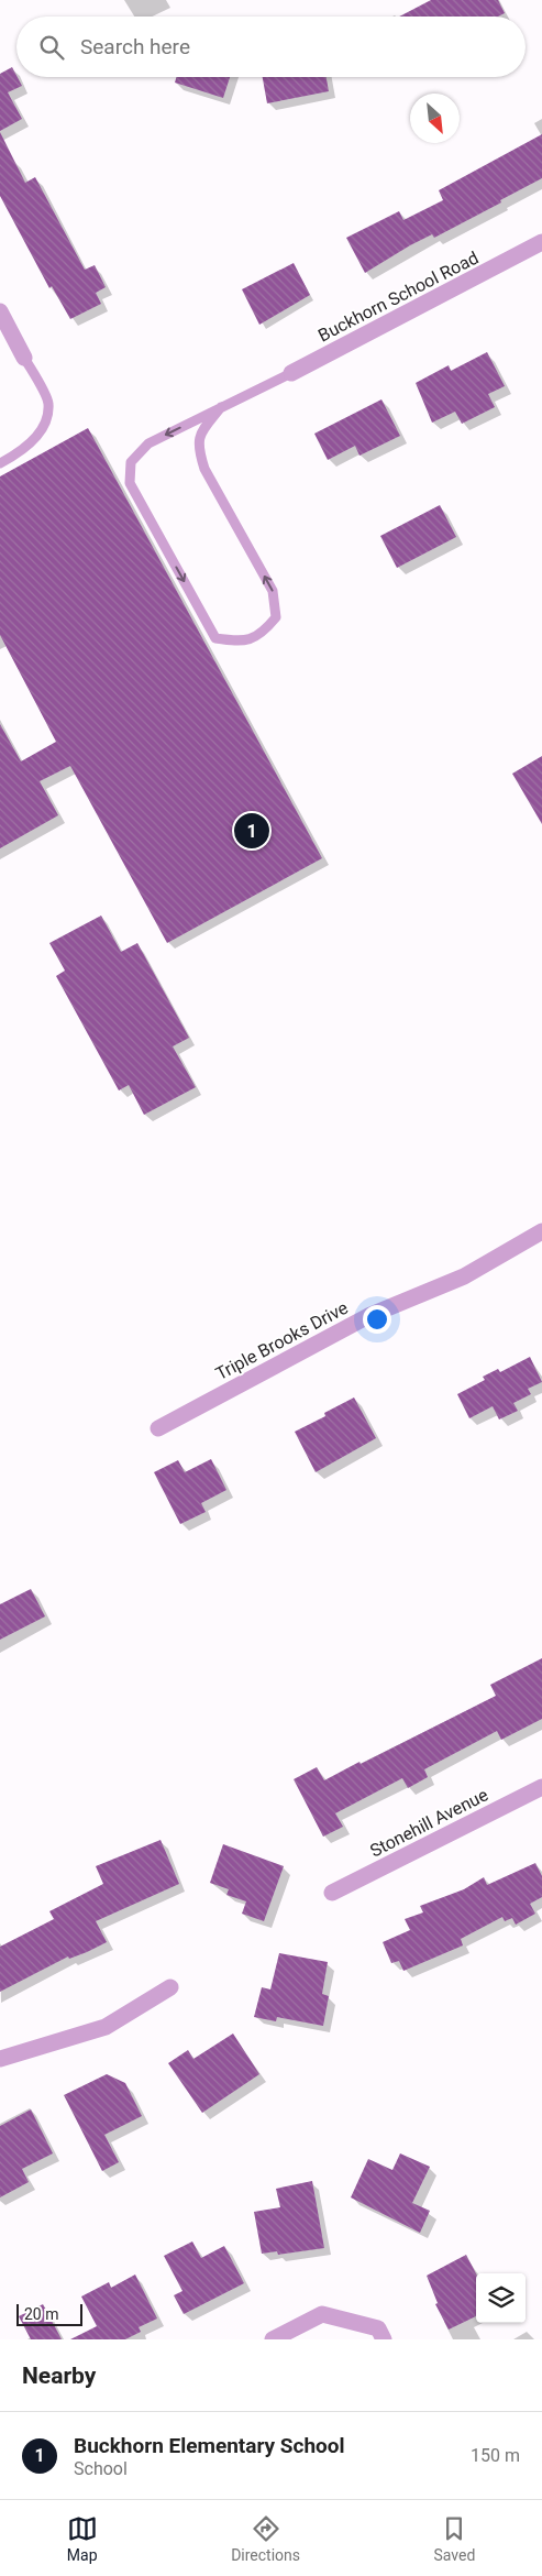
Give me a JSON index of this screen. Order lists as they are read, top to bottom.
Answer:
{
  "streets": {
    "street": ["Buckhorn School Road", "Triple Brooks Drive", "Stonehill Avenue"]
  },
  "scale_bar": "20 m",
  "north": "bottom right",
  "page": {
    "search": "Search here",
    "pins": "1",
    "scale": "20 m",
    "heading": "Nearby",
    "list": [
      {
        "mark": "1",
        "name": "Buckhorn Elementary School",
        "note": "School",
        "value": "150 m"
      }
    ],
    "nav": ["Map", "Directions", "Saved"]
  }
}
